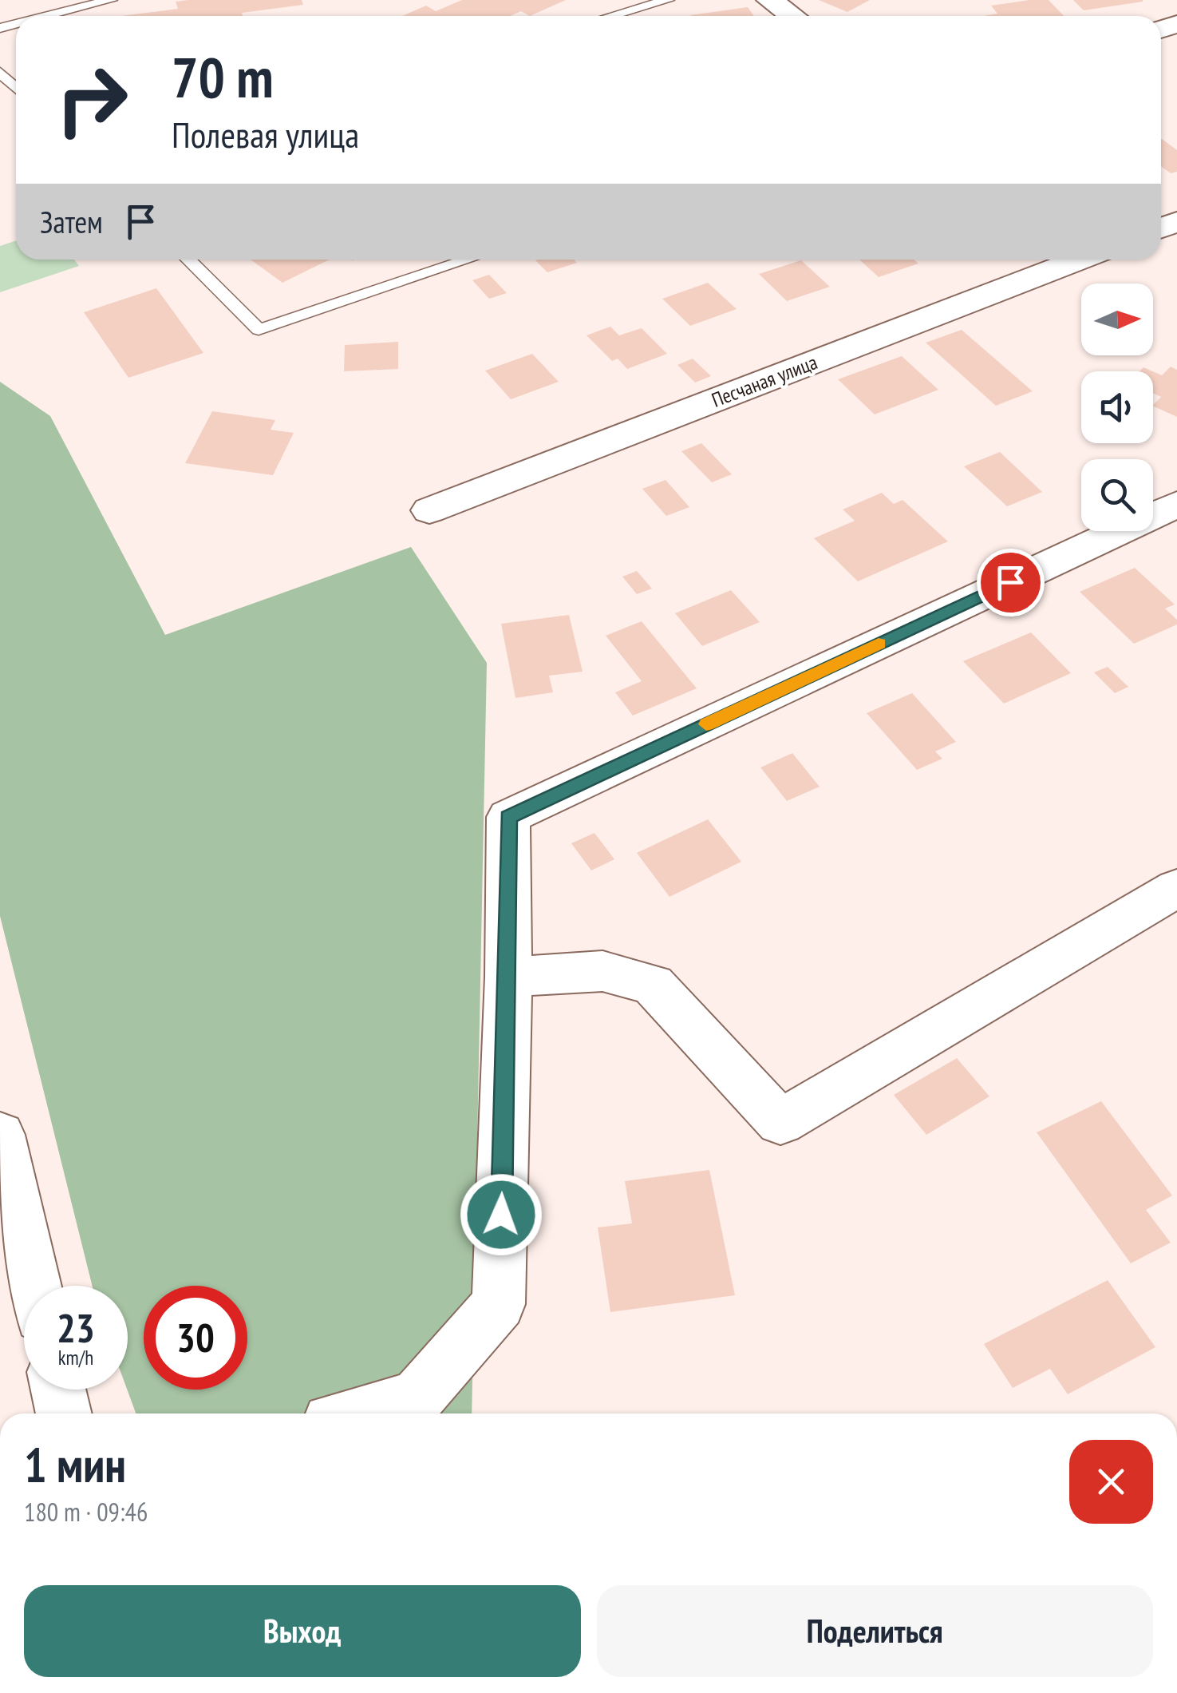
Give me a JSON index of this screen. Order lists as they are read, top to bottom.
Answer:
{
  "streets": {
    "street": ["Песчаная улица"]
  },
  "north": "right",
  "page": {
    "turn": ["70 m", "Полевая улица"],
    "then": "Затем",
    "speed": "23 km/h",
    "limit": "30",
    "heading": ["1 мин", "180 m · 09:46"],
    "buttons": ["Выход", "Поделиться"]
  }
}
